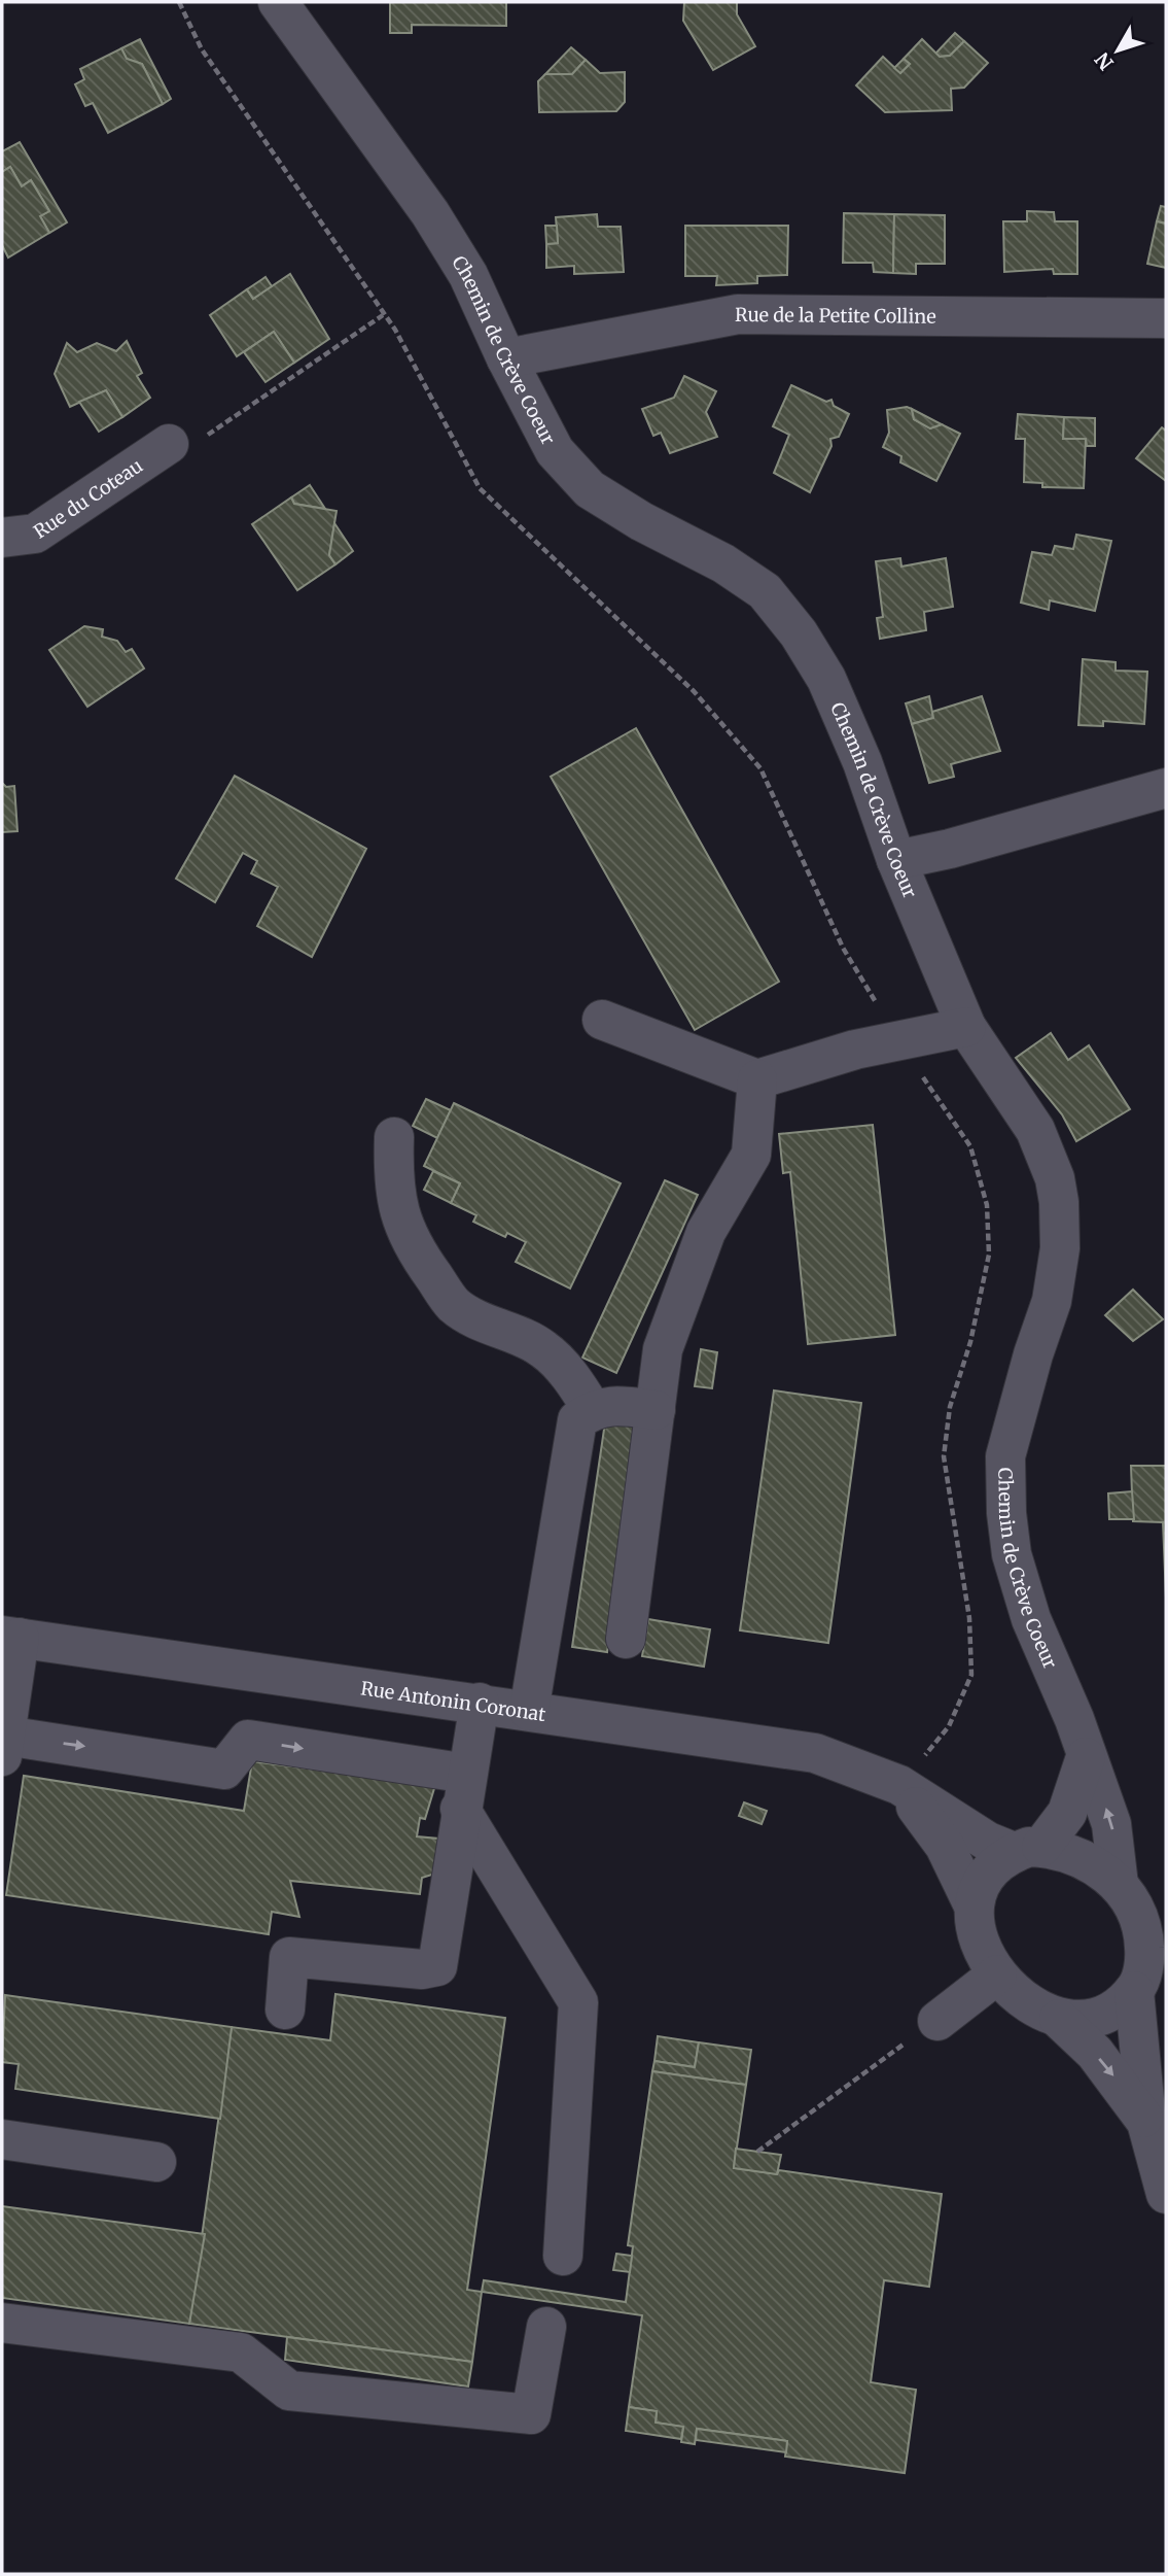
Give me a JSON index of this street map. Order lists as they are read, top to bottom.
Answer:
{
  "streets": {
    "street": [
      "Rue de la Petite Colline",
      "Chemin de Crève Coeur",
      "Rue du Coteau",
      "Rue Antonin Coronat"
    ]
  },
  "crossings": [
    ["Rue de la Petite Colline", "Chemin de Crève Coeur"],
    ["Chemin de Crève Coeur", "Rue Antonin Coronat"]
  ],
  "north": "bottom left"
}
